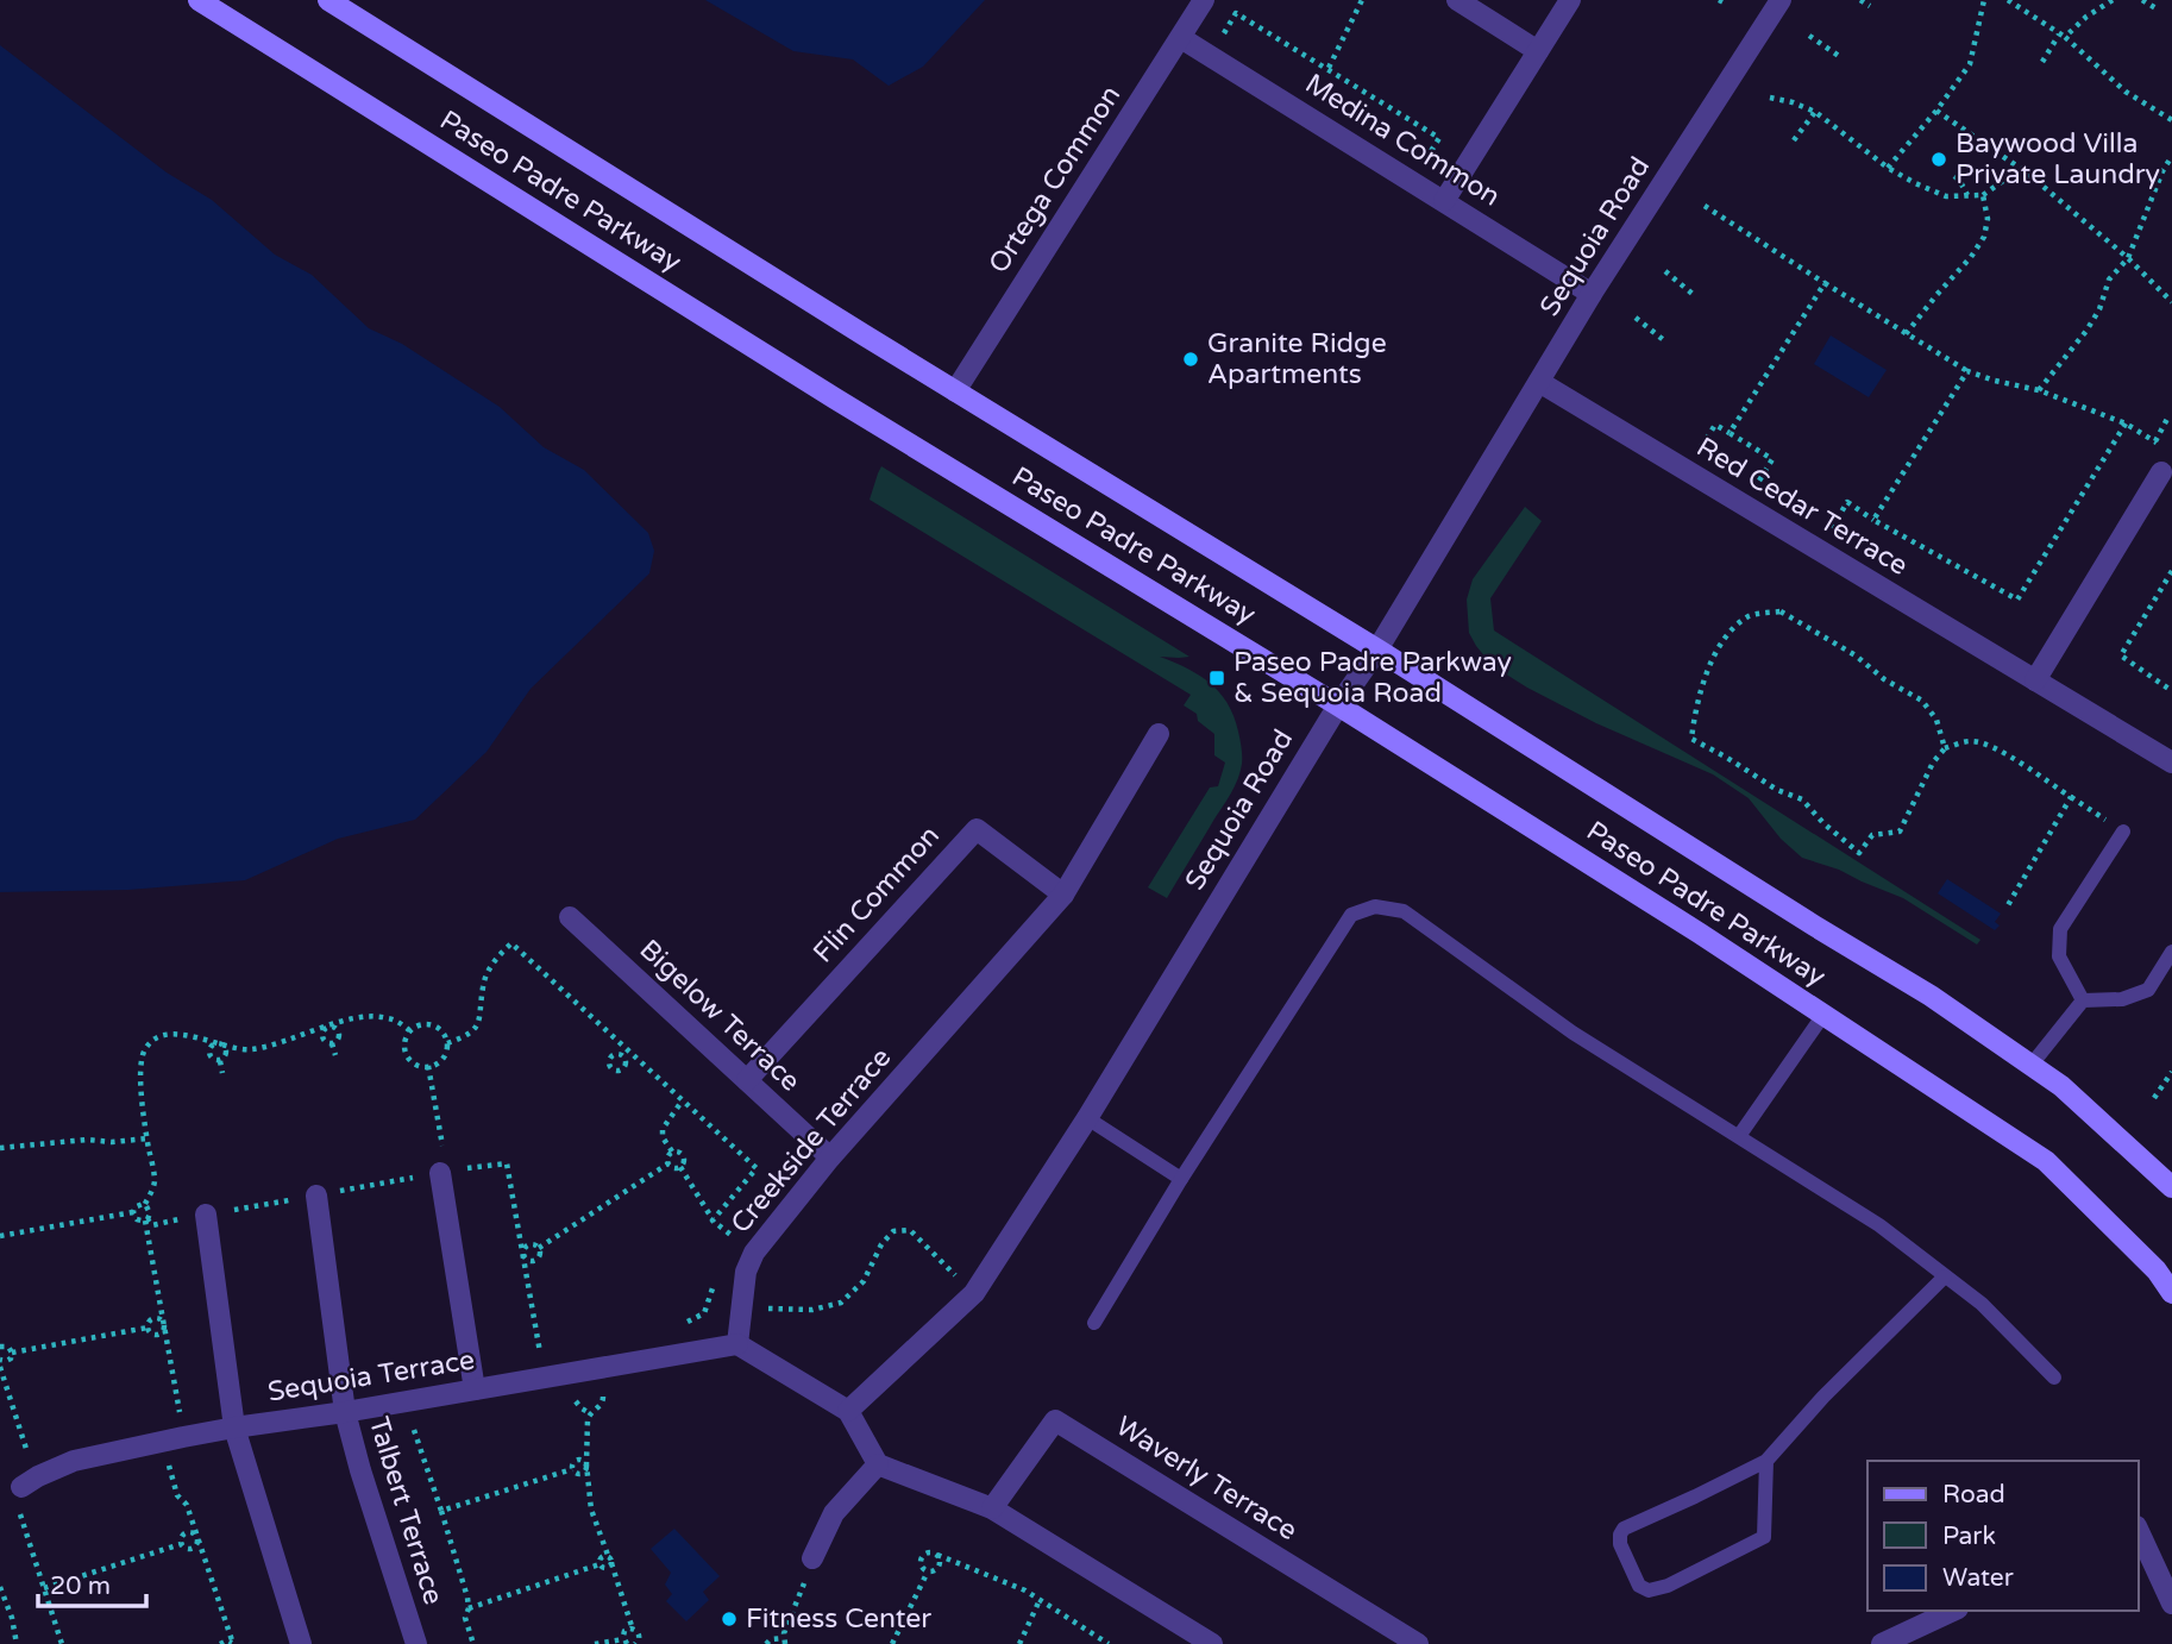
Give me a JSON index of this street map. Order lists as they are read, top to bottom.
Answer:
{
  "streets": {
    "main road": ["Paseo Padre Parkway"],
    "street": [
      "Medina Common",
      "Ortega Common",
      "Sequoia Road",
      "Red Cedar Terrace",
      "Flin Common",
      "Bigelow Terrace",
      "Creekside Terrace",
      "Sequoia Terrace",
      "Waverly Terrace",
      "Talbert Terrace"
    ]
  },
  "crossings": [
    ["Medina Common", "Ortega Common"],
    ["Medina Common", "Sequoia Road"],
    ["Ortega Common", "Paseo Padre Parkway"],
    ["Paseo Padre Parkway", "Sequoia Road"],
    ["Sequoia Road", "Red Cedar Terrace"],
    ["Flin Common", "Bigelow Terrace"],
    ["Flin Common", "Creekside Terrace"],
    ["Bigelow Terrace", "Creekside Terrace"],
    ["Creekside Terrace", "Sequoia Terrace"],
    ["Sequoia Terrace", "Talbert Terrace"]
  ],
  "places": {
    "other": ["Baywood Villa Private Laundry", "Granite Ridge Apartments", "Fitness Center"],
    "transit": ["Paseo Padre Parkway & Sequoia Road"]
  },
  "legend": ["Road", "Park", "Water"],
  "scale_bar": "20 m"
}
